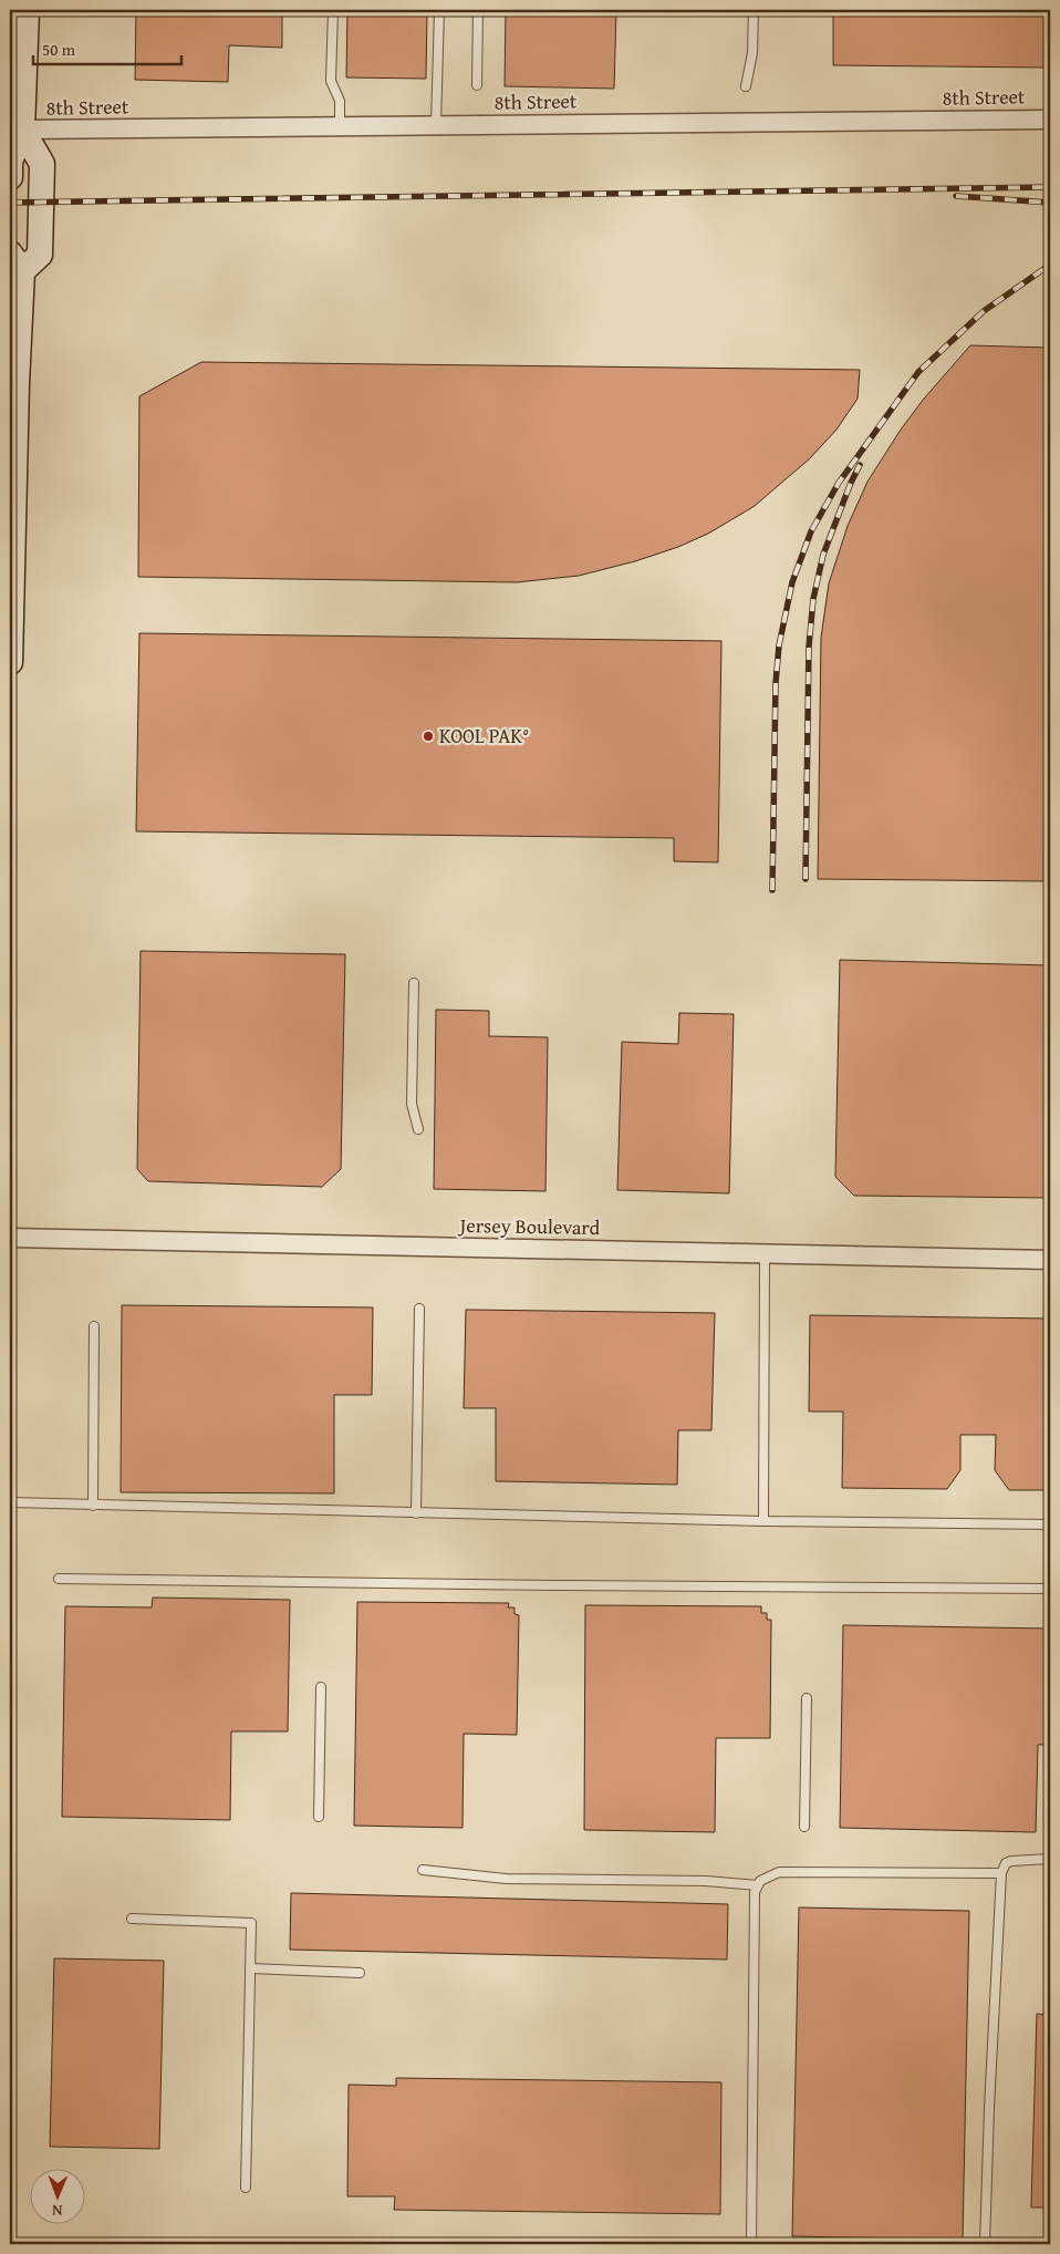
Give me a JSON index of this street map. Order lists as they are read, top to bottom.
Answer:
{
  "streets": {
    "street": ["8th Street", "Jersey Boulevard"]
  },
  "places": ["KOOL PAK°"],
  "scale_bar": "50 m",
  "north": "bottom"
}
